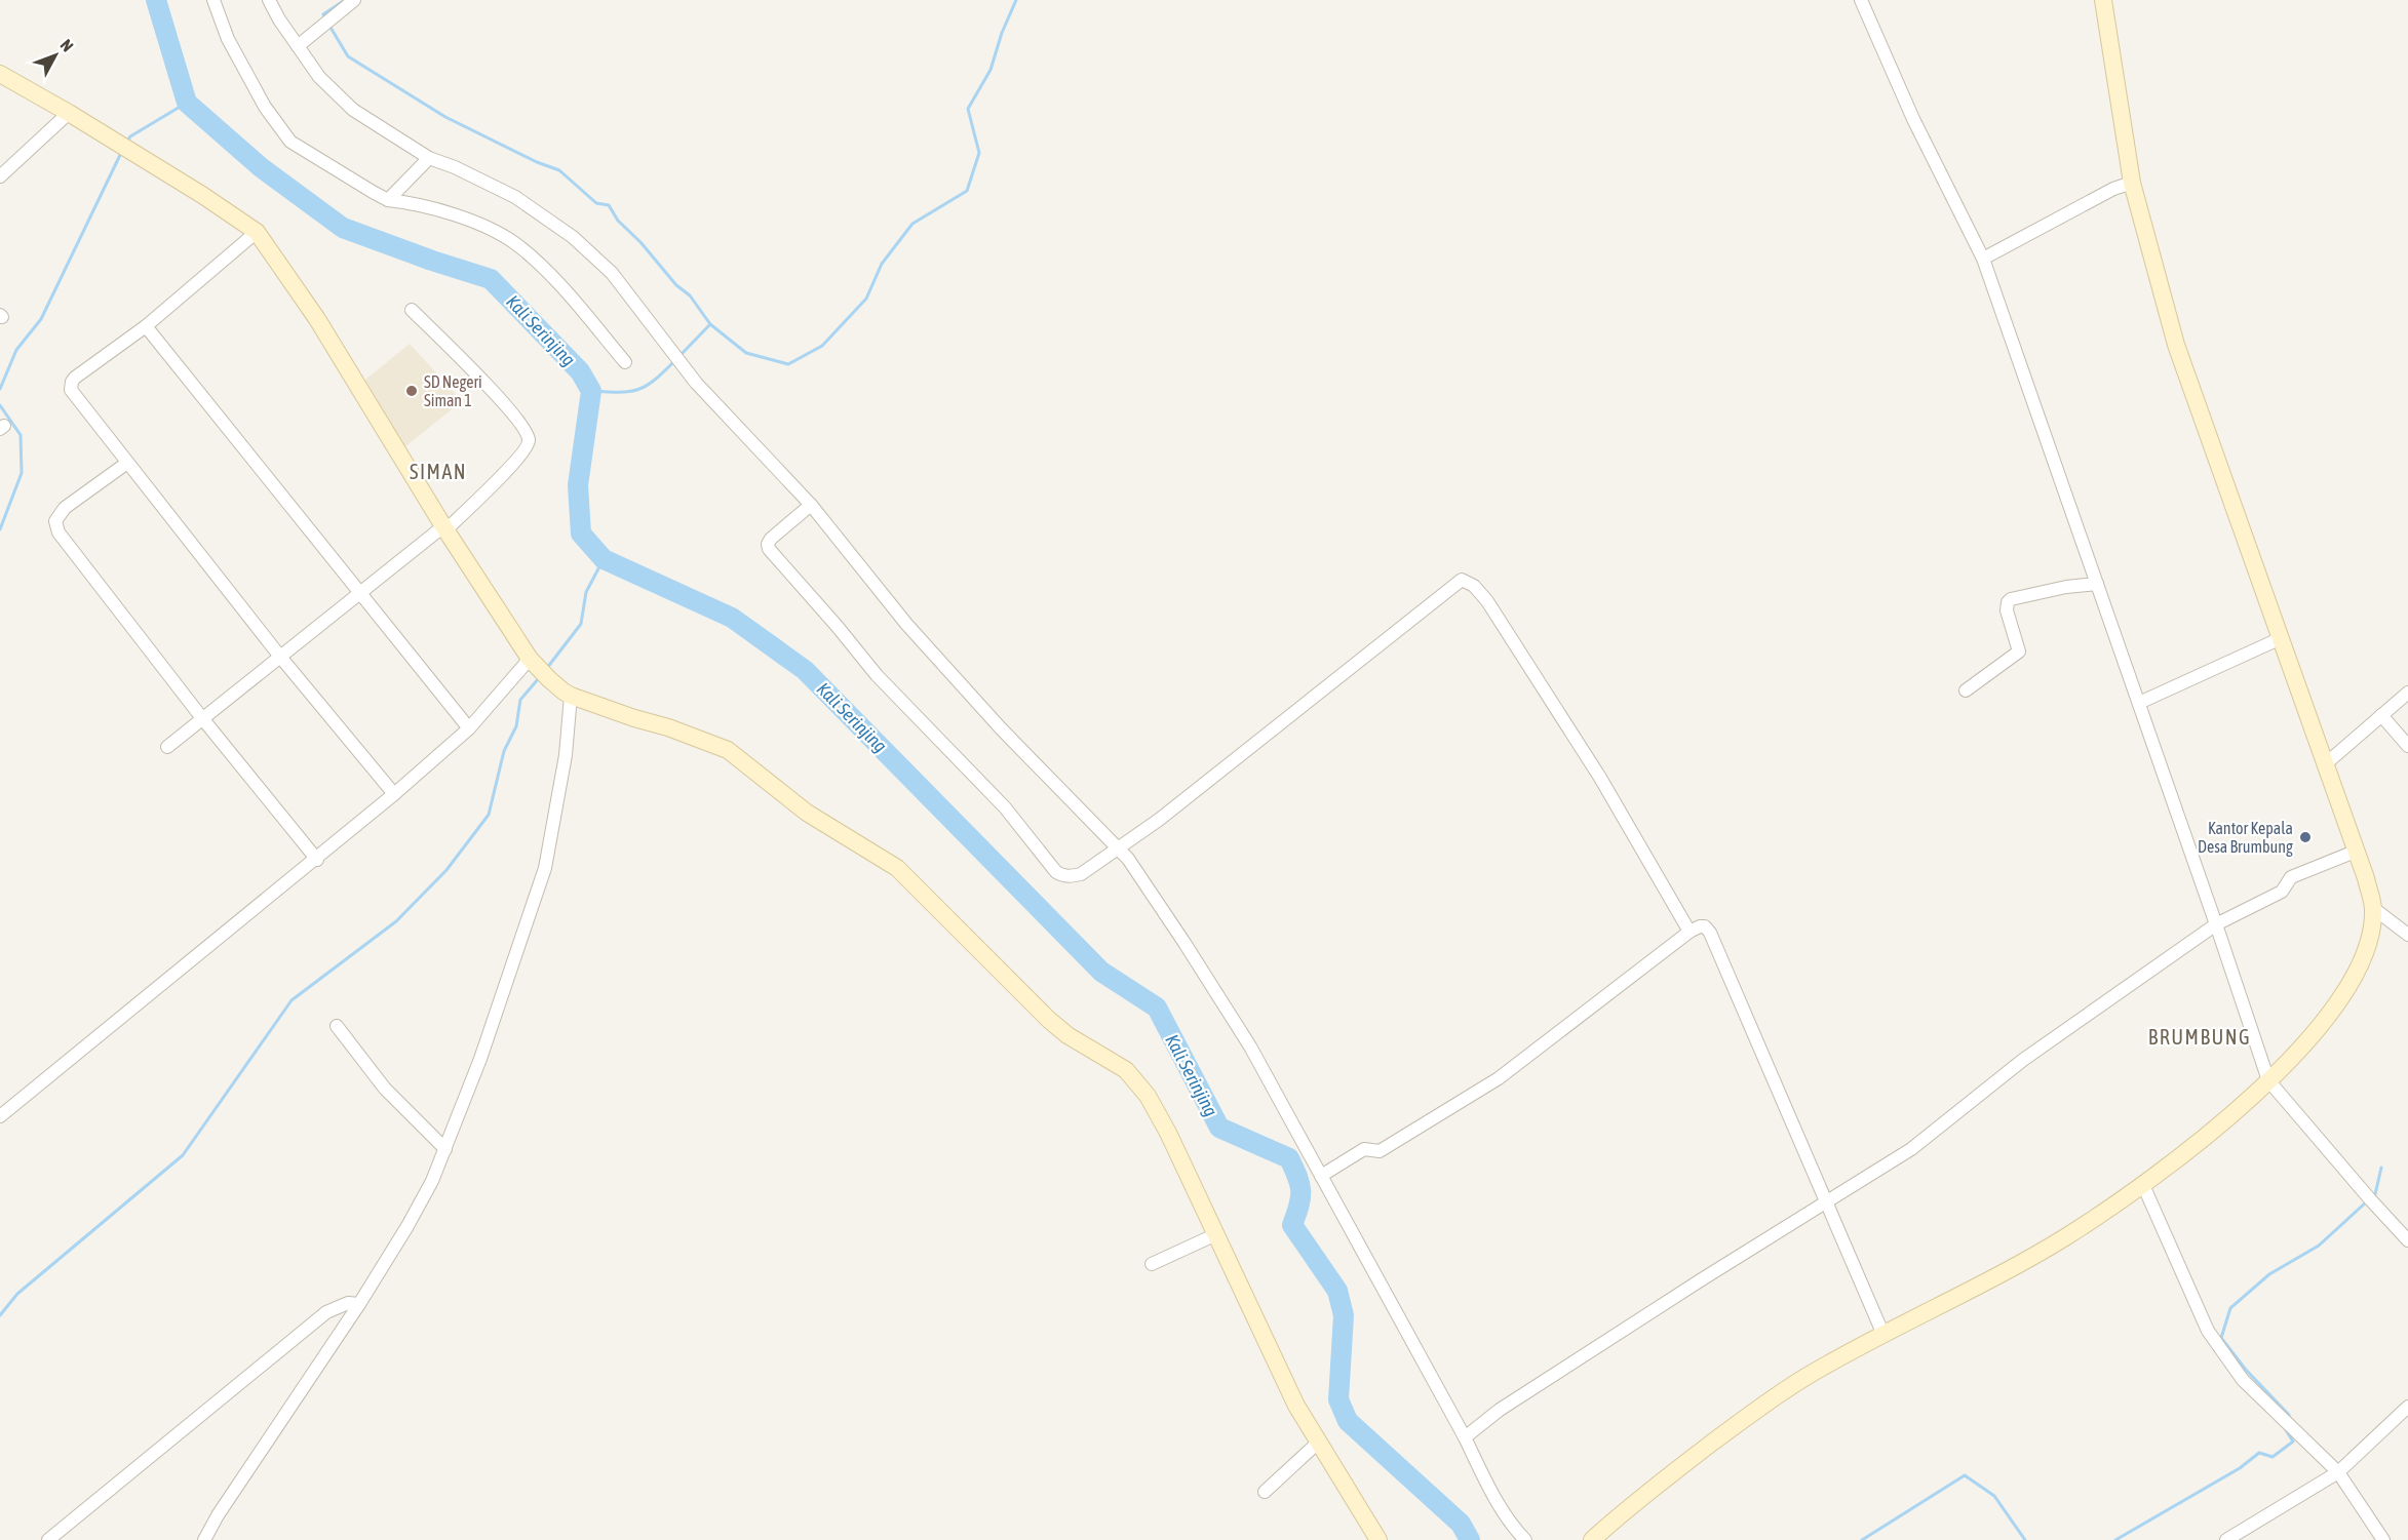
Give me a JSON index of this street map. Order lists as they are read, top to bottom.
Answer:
{
  "districts": ["SIMAN", "BRUMBUNG"],
  "water": ["Kali Serinjing"],
  "places": ["SD Negeri Siman 1", "Kantor Kepala Desa Brumbung"],
  "north": "top right"
}
